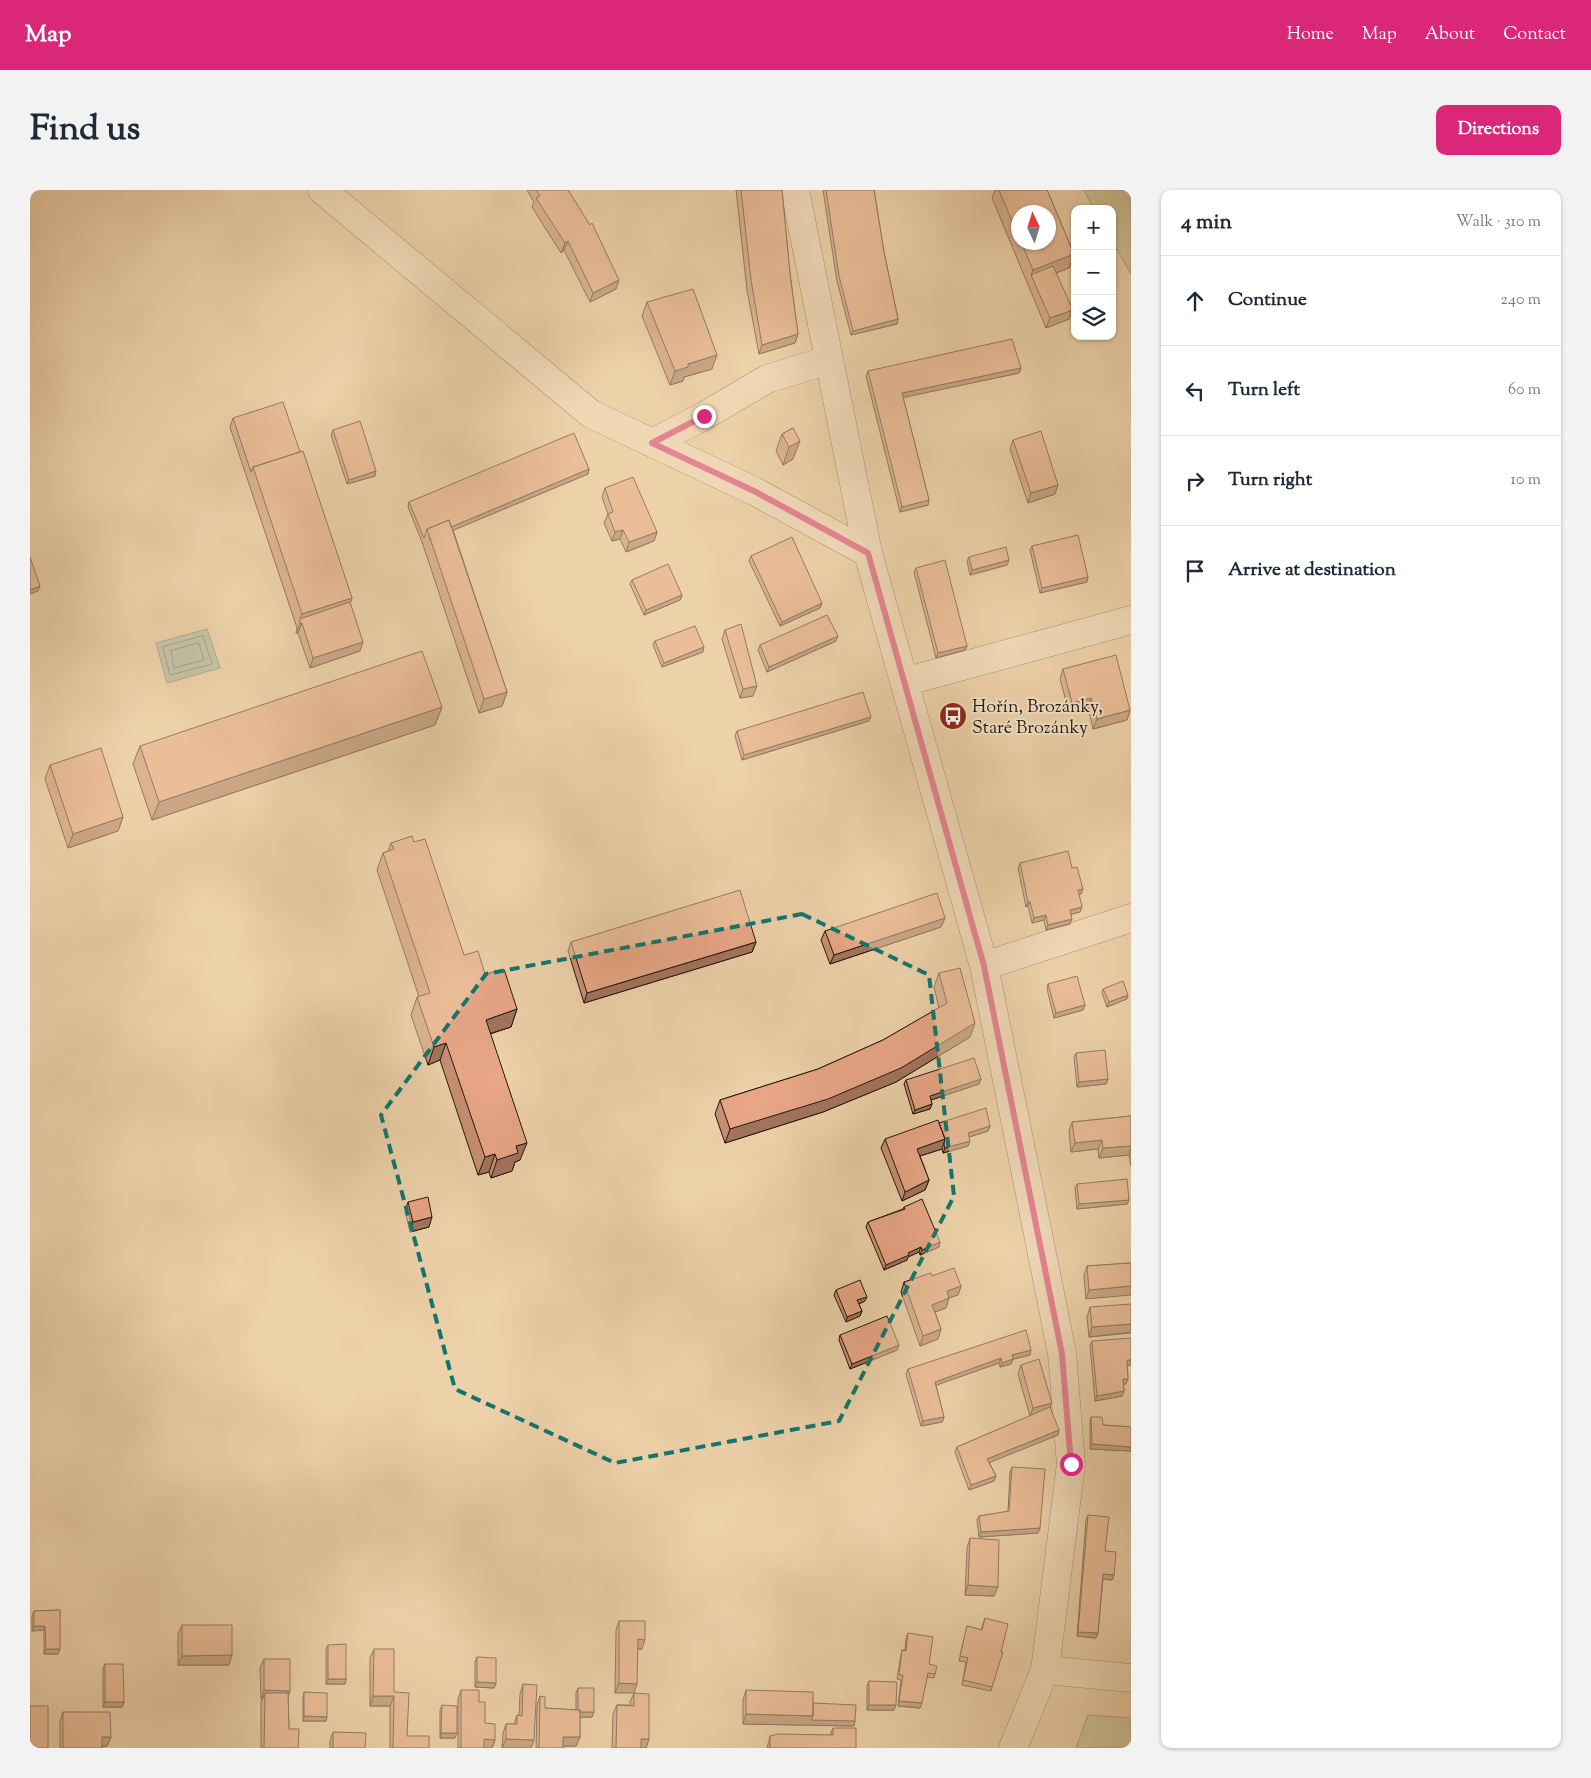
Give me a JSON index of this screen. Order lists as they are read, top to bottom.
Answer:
{
  "places": {
    "bus stop": ["Hořín, Brozánky, Staré Brozánky"]
  },
  "north": "top",
  "page": {
    "header": "Map",
    "nav": [
      "Home",
      "Map",
      "About",
      "Contact"
    ],
    "title": "Find us",
    "buttons": "Directions",
    "heading": ["4 min", "Walk · 310 m"],
    "map_buttons": ["+", "−"],
    "list": [
      ["Continue", "240 m"],
      ["Turn left", "60 m"],
      ["Turn right", "10 m"],
      "Arrive at destination"
    ]
  }
}
